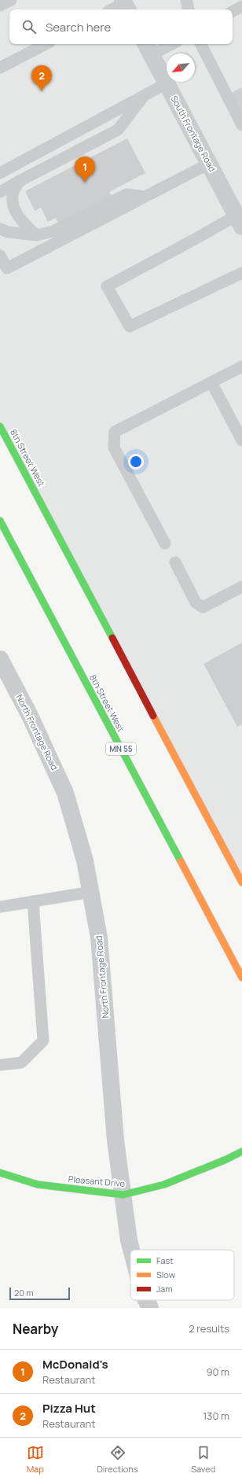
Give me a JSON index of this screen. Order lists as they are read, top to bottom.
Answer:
{
  "streets": {
    "main road": ["8th Street West", "MN 55", "Pleasant Drive"],
    "street": ["South Frontage Road", "North Frontage Road"]
  },
  "crossings": [
    ["North Frontage Road", "Pleasant Drive"]
  ],
  "legend": ["Fast", "Slow", "Jam"],
  "scale_bar": "20 m",
  "north": "bottom left",
  "page": {
    "search": "Search here",
    "pins": ["2", "1"],
    "scale": "20 m",
    "heading": ["Nearby", "2 results"],
    "list": [
      {
        "mark": "1",
        "name": "McDonald's",
        "note": "Restaurant",
        "value": "90 m"
      },
      {
        "mark": "2",
        "name": "Pizza Hut",
        "note": "Restaurant",
        "value": "130 m"
      }
    ],
    "nav": ["Map", "Directions", "Saved"]
  }
}
